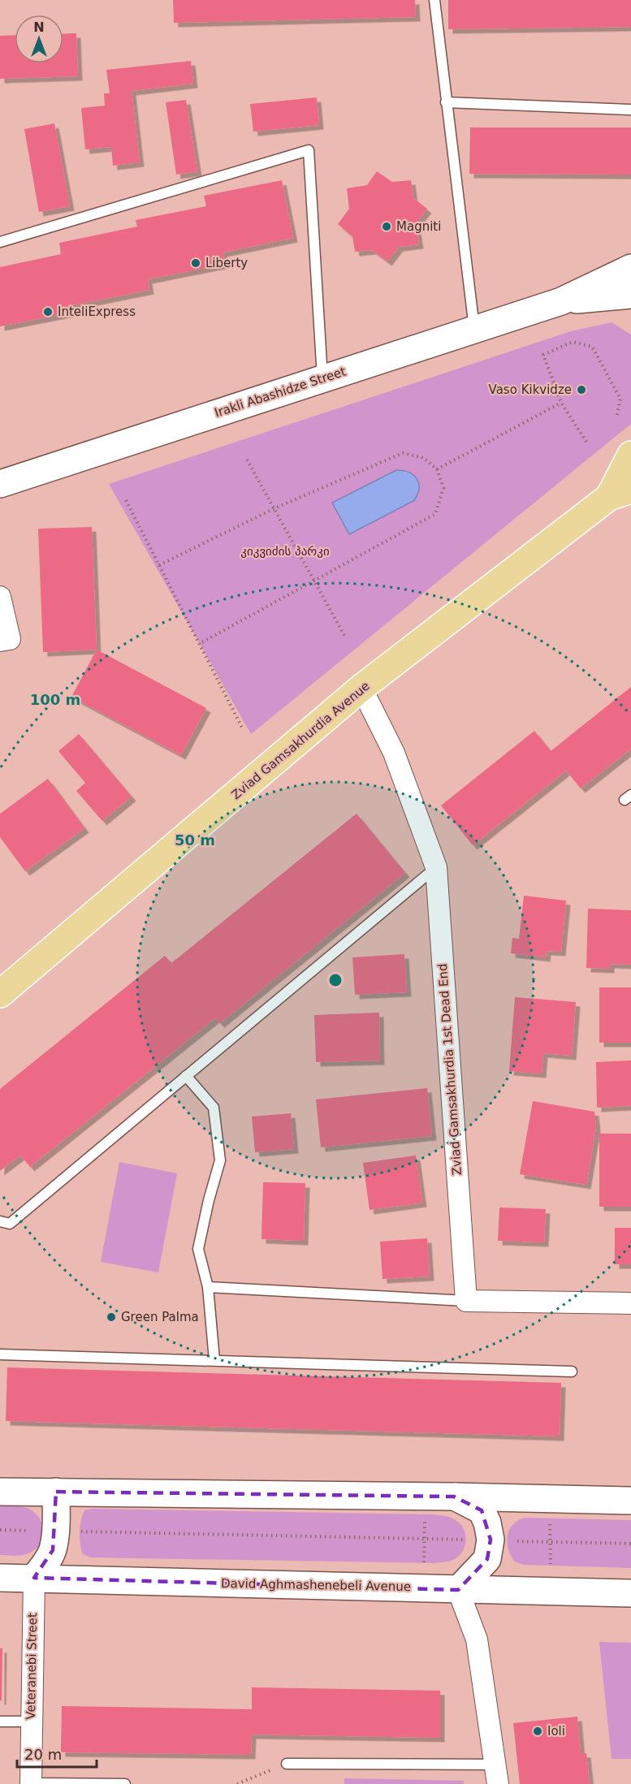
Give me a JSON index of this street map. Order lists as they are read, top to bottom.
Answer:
{
  "streets": {
    "main road": ["Irakli Abashidze Street", "Zviad Gamsakhurdia Avenue", "David Aghmashenebeli Avenue"],
    "street": ["Zviad Gamsakhurdia 1st Dead End", "Veteranebi Street"]
  },
  "crossings": [
    ["Zviad Gamsakhurdia Avenue", "Zviad Gamsakhurdia 1st Dead End"],
    ["David Aghmashenebeli Avenue", "Veteranebi Street"]
  ],
  "parks": ["კიკვიძის პარკი"],
  "places": [
    "Magniti",
    "Liberty",
    "InteliExpress",
    "Vaso Kikvidze",
    "Green Palma",
    "Ioli"
  ],
  "scale_bar": "20 m",
  "north": "top",
  "rings": ["100 m", "50 m"]
}
